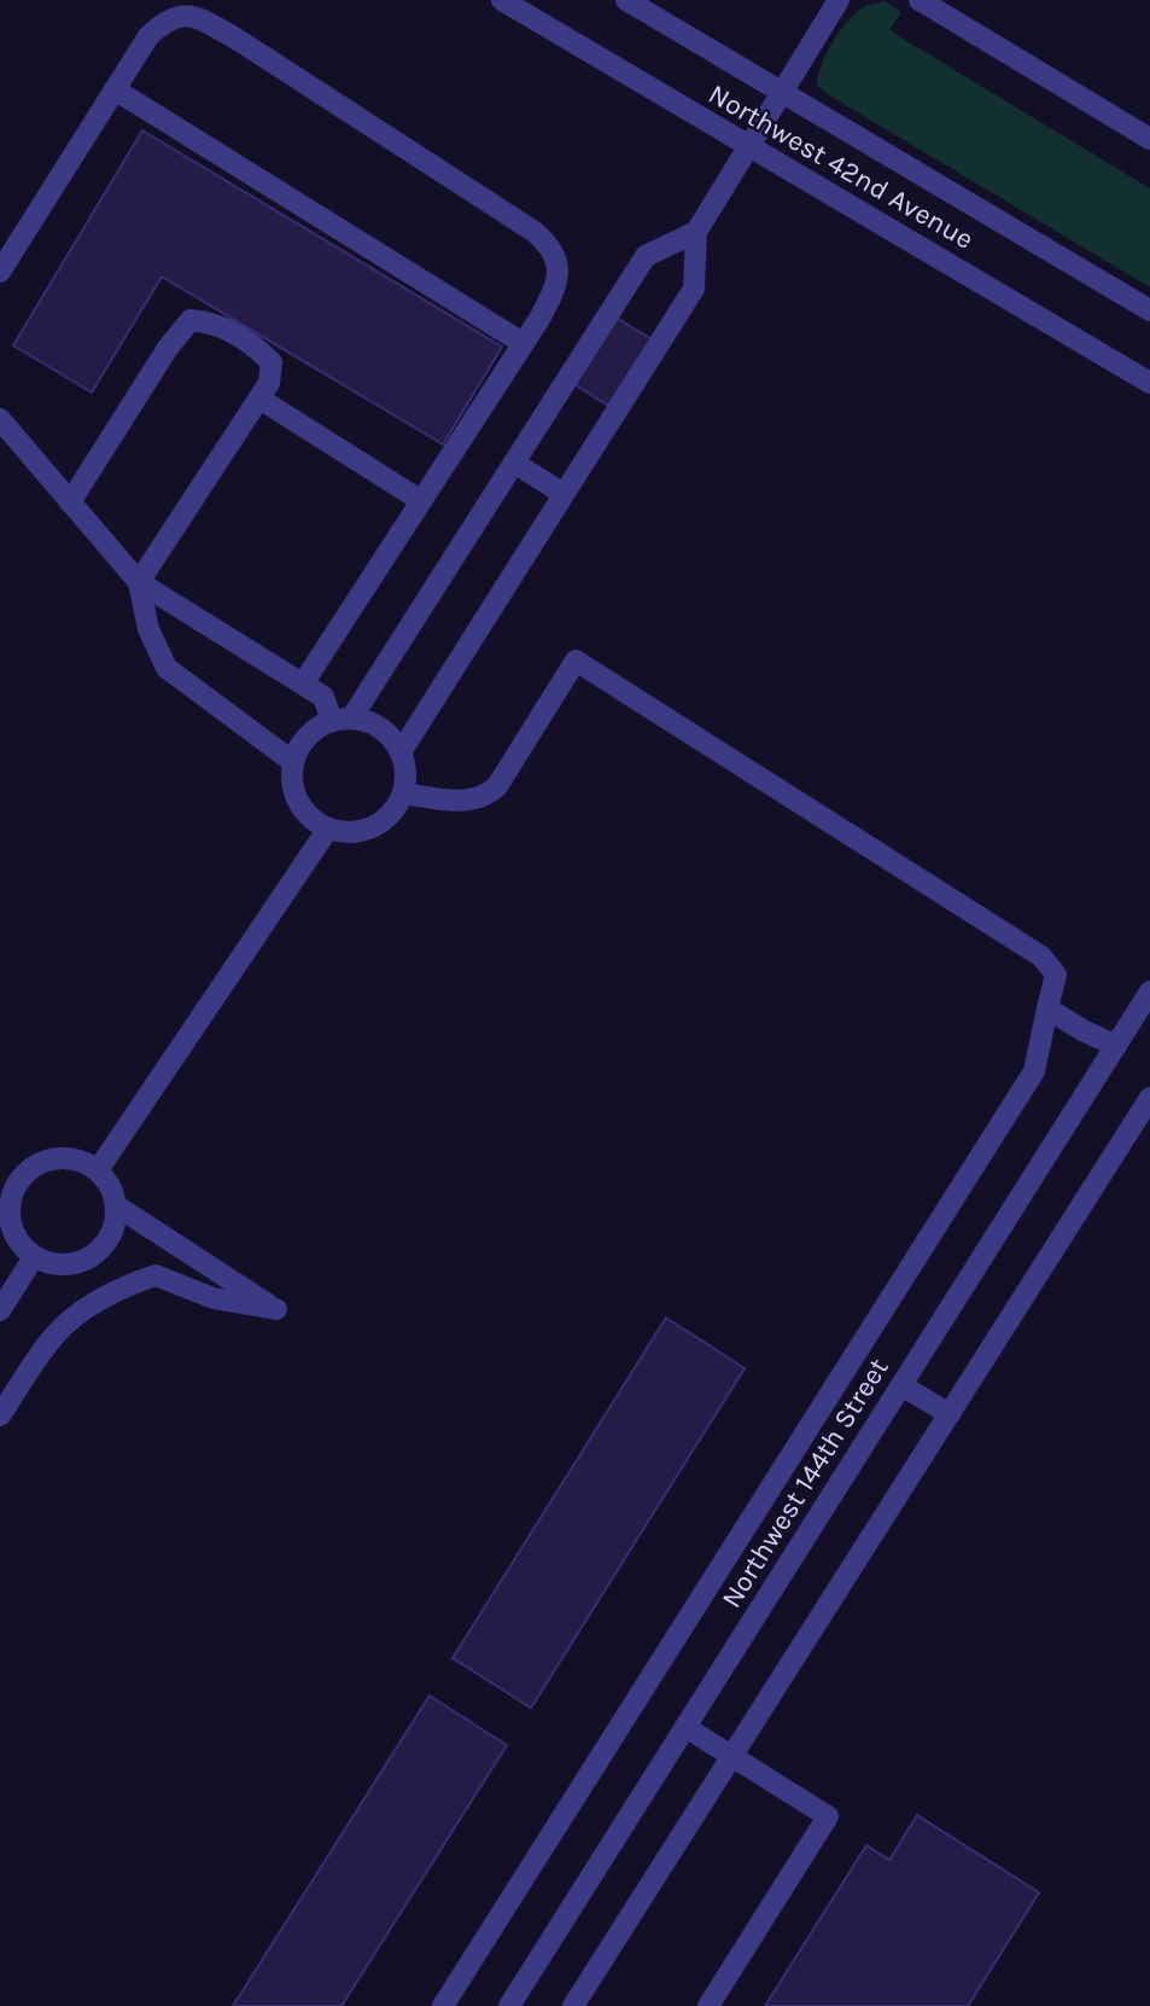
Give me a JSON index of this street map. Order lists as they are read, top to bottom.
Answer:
{
  "streets": {
    "street": ["Northwest 42nd Avenue", "Northwest 144th Street"]
  }
}
